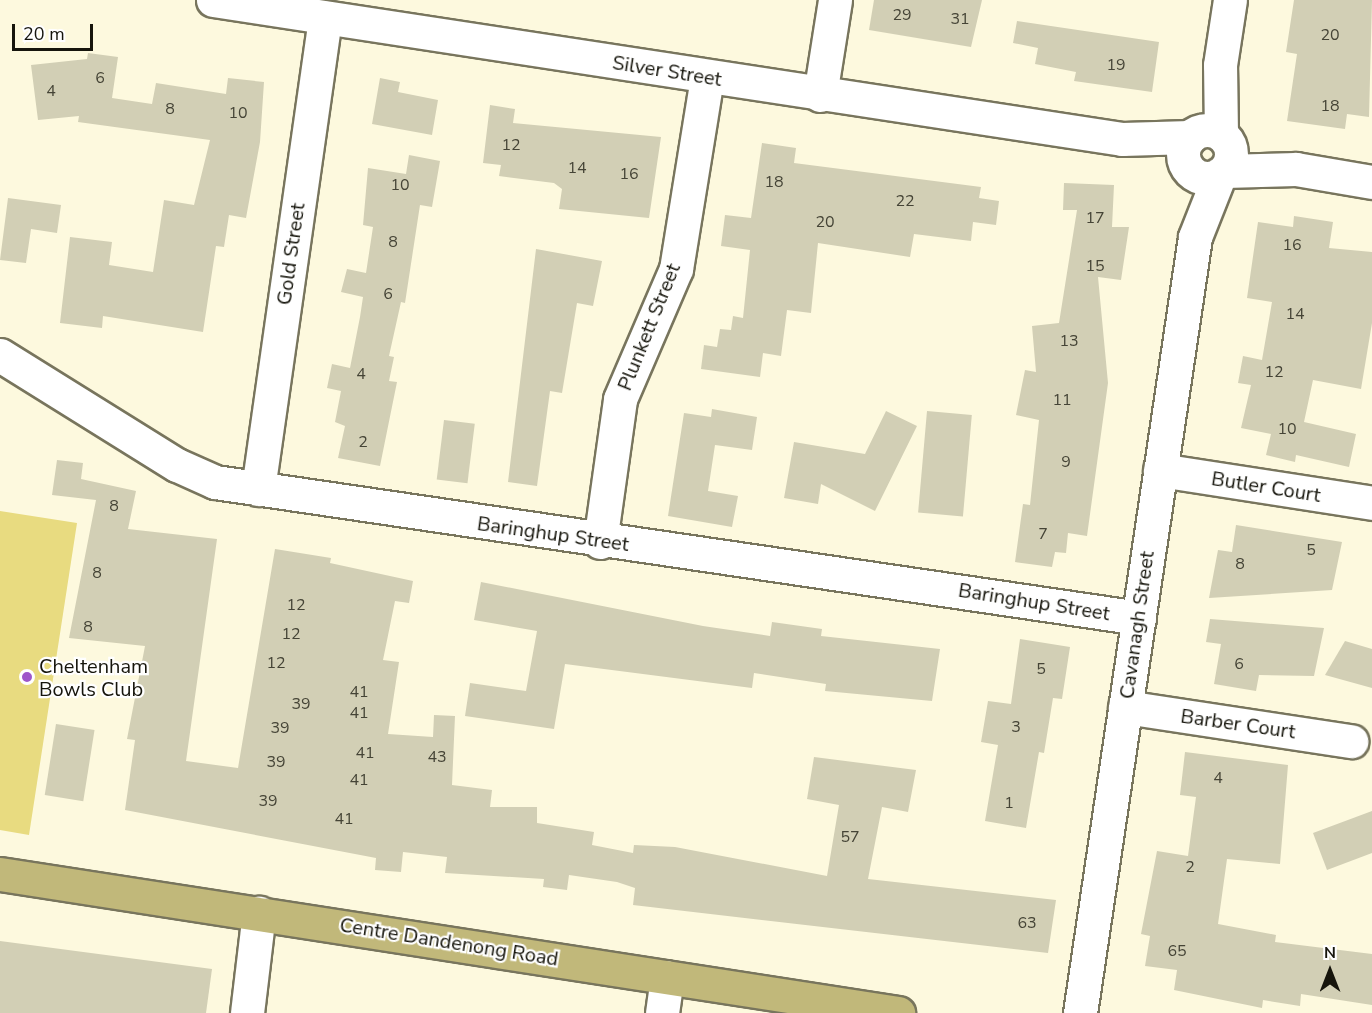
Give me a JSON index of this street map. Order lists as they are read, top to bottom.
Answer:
{
  "streets": {
    "main road": ["Centre Dandenong Road"],
    "street": [
      "Silver Street",
      "Gold Street",
      "Plunkett Street",
      "Butler Court",
      "Baringhup Street",
      "Cavanagh Street",
      "Barber Court"
    ]
  },
  "crossings": [
    ["Silver Street", "Gold Street"],
    ["Silver Street", "Plunkett Street"],
    ["Silver Street", "Cavanagh Street"],
    ["Gold Street", "Baringhup Street"],
    ["Plunkett Street", "Baringhup Street"],
    ["Butler Court", "Cavanagh Street"],
    ["Baringhup Street", "Cavanagh Street"],
    ["Cavanagh Street", "Barber Court"]
  ],
  "places": ["Cheltenham Bowls Club"],
  "house_numbers": [
    "29",
    "31",
    "20",
    "19",
    "6",
    "4",
    "18",
    "8",
    "10",
    "12",
    "14",
    "16",
    "18",
    "10",
    "22",
    "17",
    "20",
    "8",
    "16",
    "15",
    "6",
    "14",
    "13",
    "12",
    "4",
    "11",
    "10",
    "2",
    "9",
    "8",
    "7",
    "5",
    "8",
    "8",
    "12",
    "8",
    "12",
    "12",
    "6",
    "5",
    "41",
    "39",
    "41",
    "3",
    "39",
    "41",
    "43",
    "39",
    "4",
    "41",
    "39",
    "1",
    "41",
    "57",
    "2",
    "63",
    "65"
  ],
  "scale_bar": "20 m",
  "north": "top"
}
